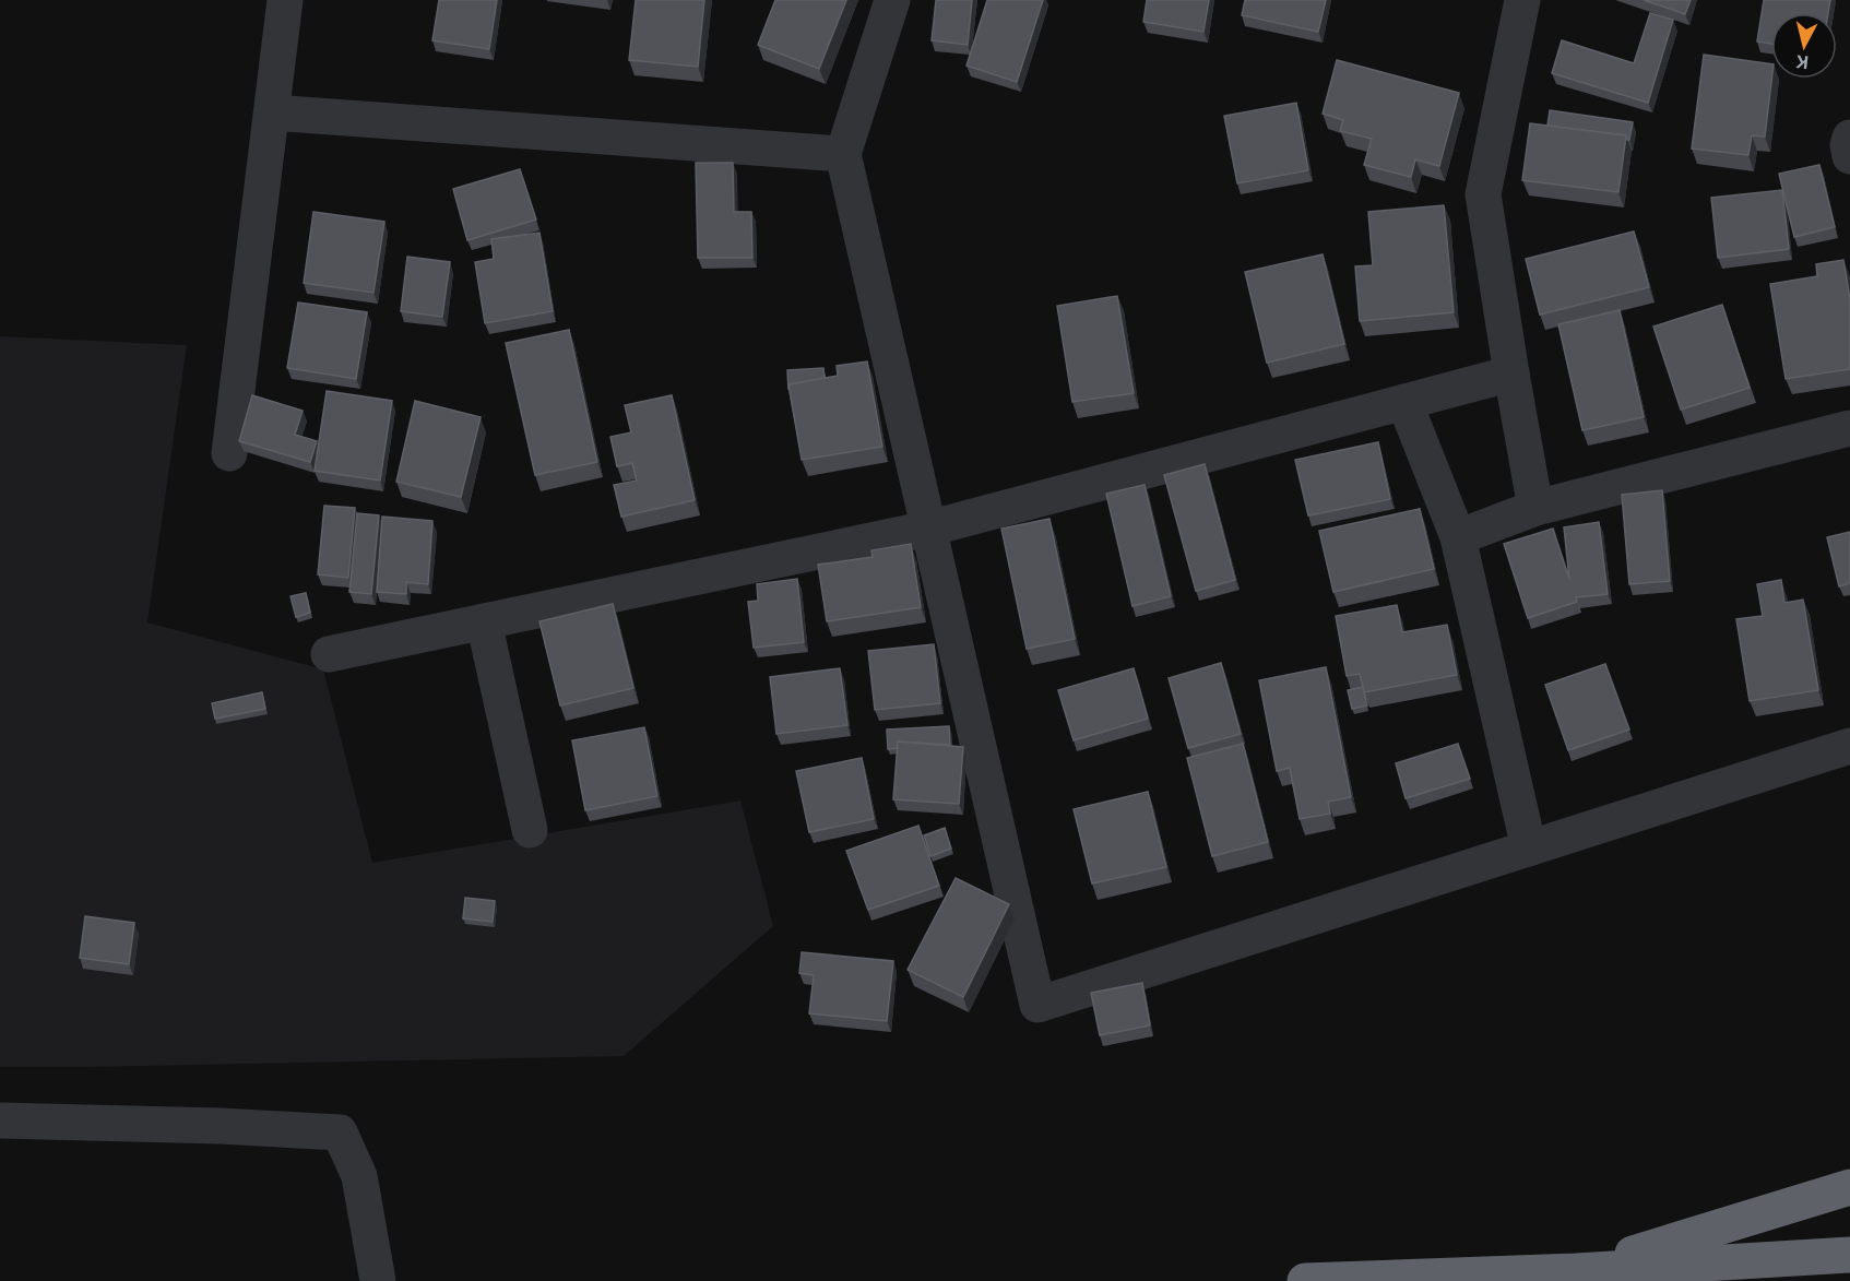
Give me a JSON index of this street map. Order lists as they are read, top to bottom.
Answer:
{
  "north": "bottom"
}
